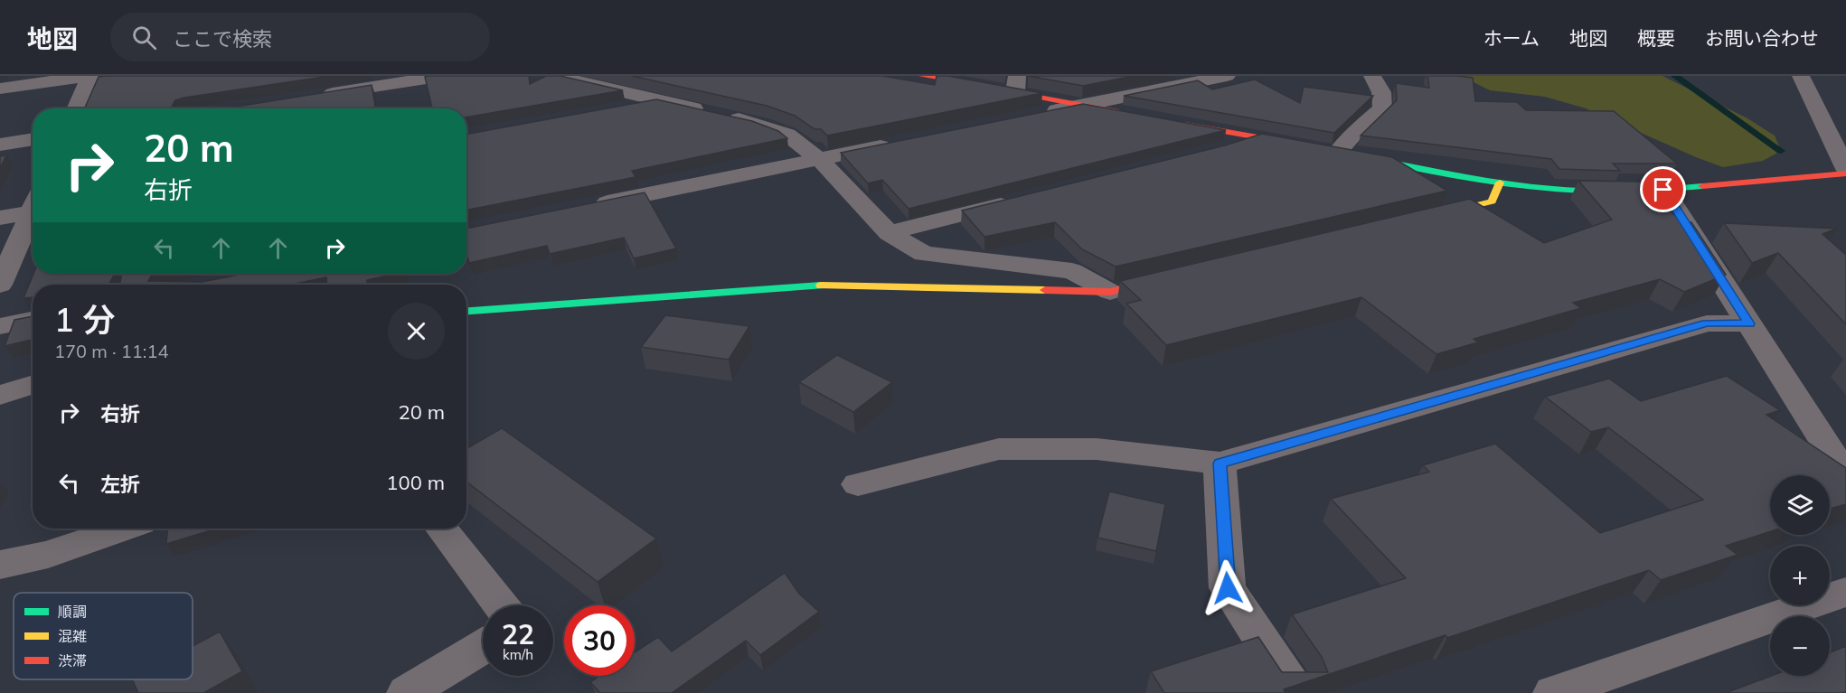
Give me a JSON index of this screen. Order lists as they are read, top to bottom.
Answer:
{
  "legend": ["順調", "混雑", "渋滞"],
  "page": {
    "header": "地図",
    "search": "ここで検索",
    "nav": [
      "ホーム",
      "地図",
      "概要",
      "お問い合わせ"
    ],
    "turn": ["20 m", "右折"],
    "heading": ["1 分", "170 m · 11:14"],
    "list": [
      {
        "name": "右折",
        "value": "20 m"
      },
      {
        "name": "左折",
        "value": "100 m"
      }
    ],
    "map_buttons": ["+", "−"],
    "speed": "22 km/h",
    "limit": "30"
  }
}
